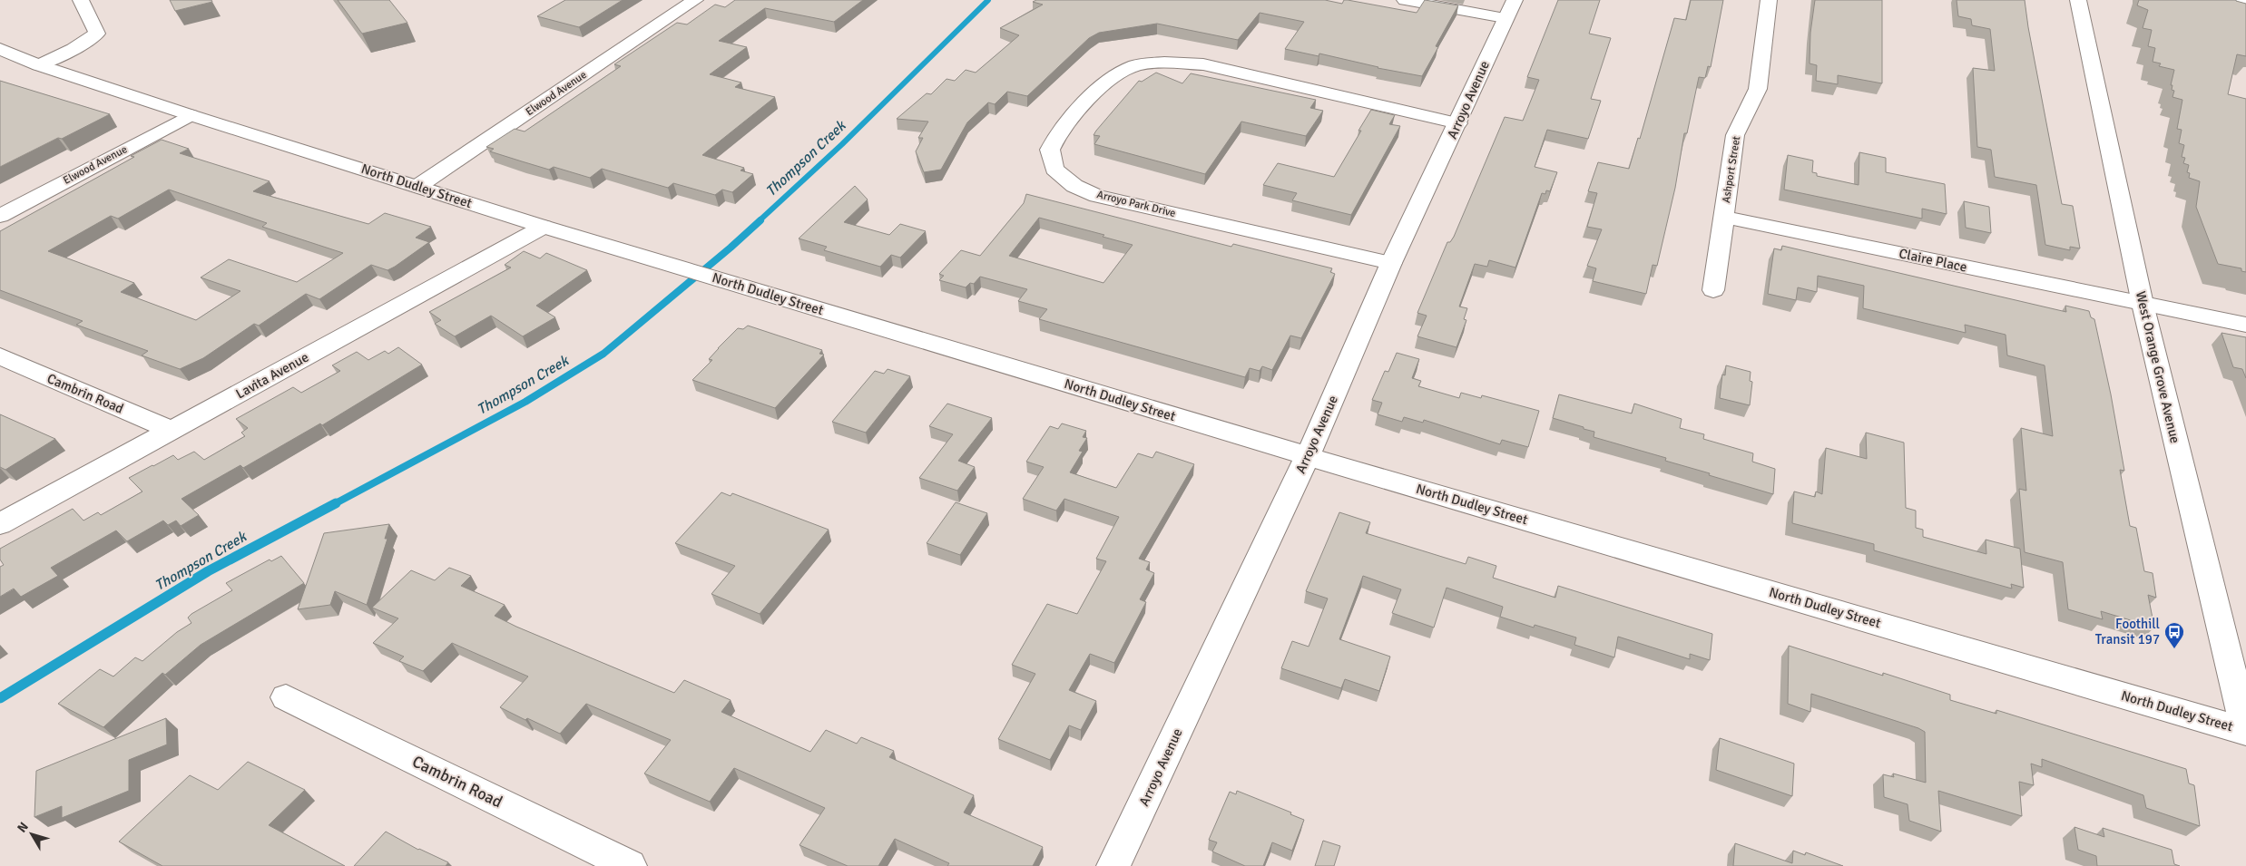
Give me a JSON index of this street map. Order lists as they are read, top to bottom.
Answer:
{
  "streets": {
    "street": [
      "Elwood Avenue",
      "Arroyo Avenue",
      "Ashport Street",
      "North Dudley Street",
      "Arroyo Park Drive",
      "Claire Place",
      "West Orange Grove Avenue",
      "Lavita Avenue",
      "Cambrin Road"
    ]
  },
  "crossings": [
    ["Elwood Avenue", "North Dudley Street"],
    ["Arroyo Avenue", "North Dudley Street"],
    ["Arroyo Avenue", "Arroyo Park Drive"],
    ["Ashport Street", "Claire Place"],
    ["North Dudley Street", "West Orange Grove Avenue"],
    ["North Dudley Street", "Lavita Avenue"],
    ["Claire Place", "West Orange Grove Avenue"],
    ["Lavita Avenue", "Cambrin Road"]
  ],
  "water": ["Thompson Creek"],
  "places": {
    "bus stop": ["Foothill Transit 197"]
  },
  "north": "top left"
}
